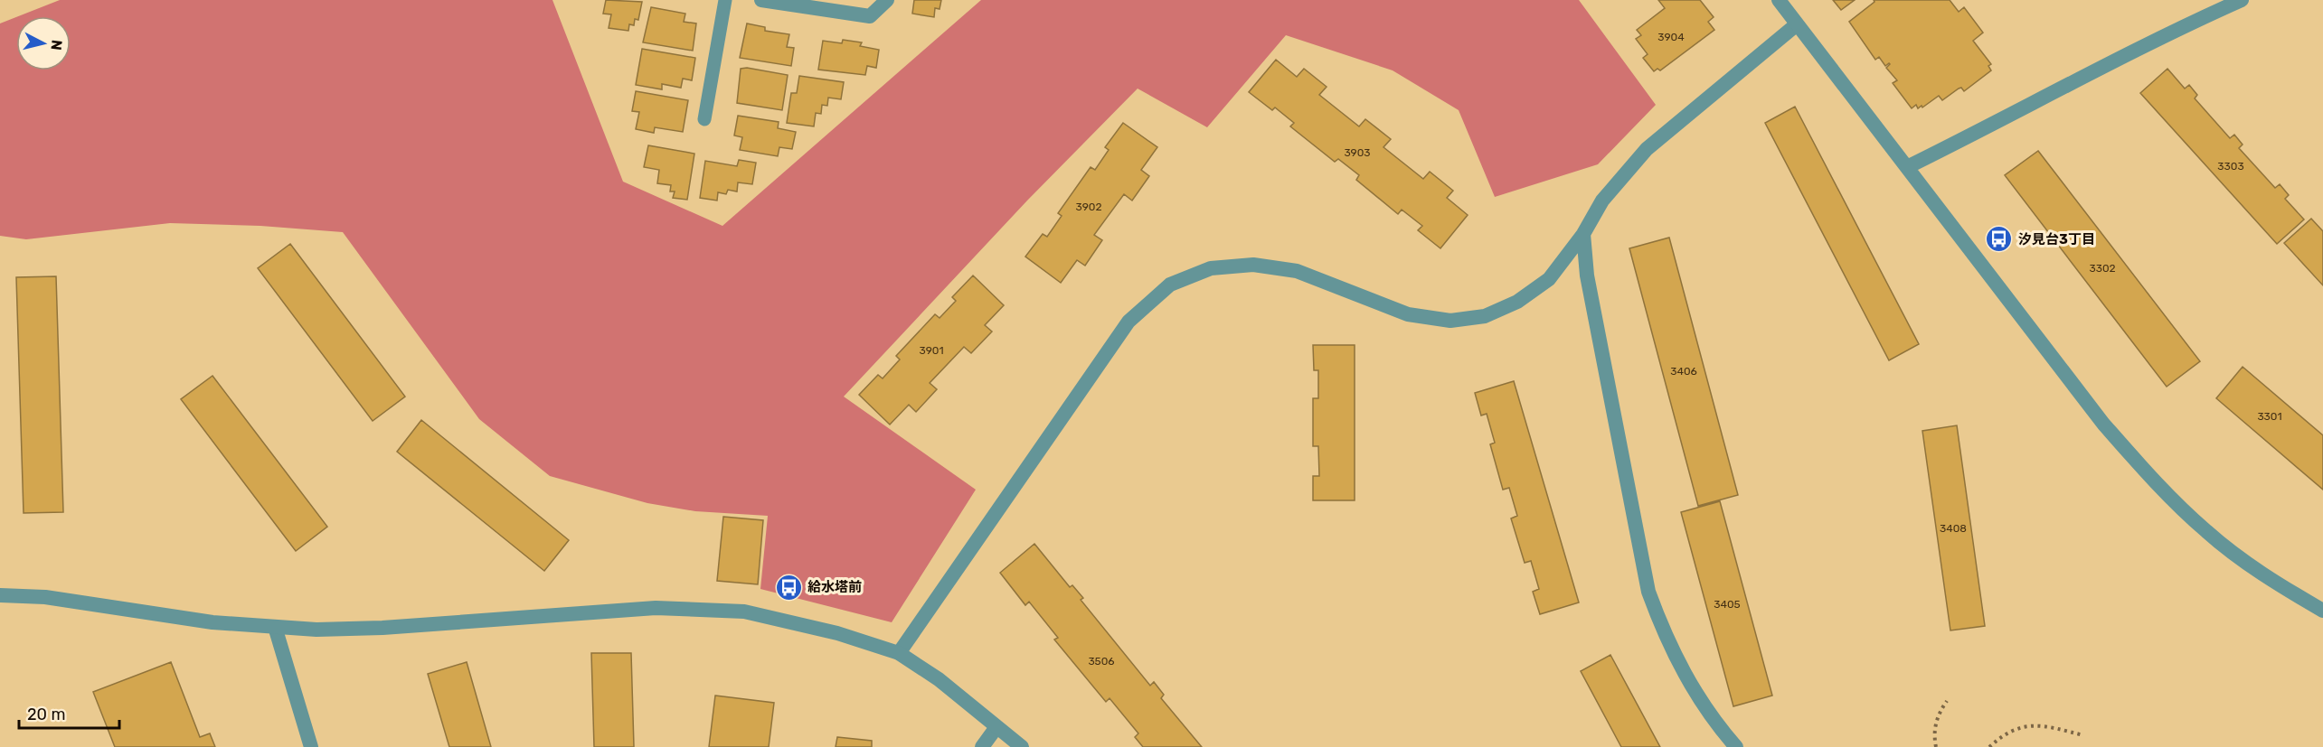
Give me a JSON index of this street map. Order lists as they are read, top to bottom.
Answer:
{
  "places": {
    "bus stop": ["汐見台3丁目", "給水塔前"]
  },
  "house_numbers": [
    "3904",
    "3903",
    "3303",
    "3902",
    "3302",
    "3901",
    "3406",
    "3301",
    "3408",
    "3405",
    "3506"
  ],
  "scale_bar": "20 m",
  "north": "right"
}
